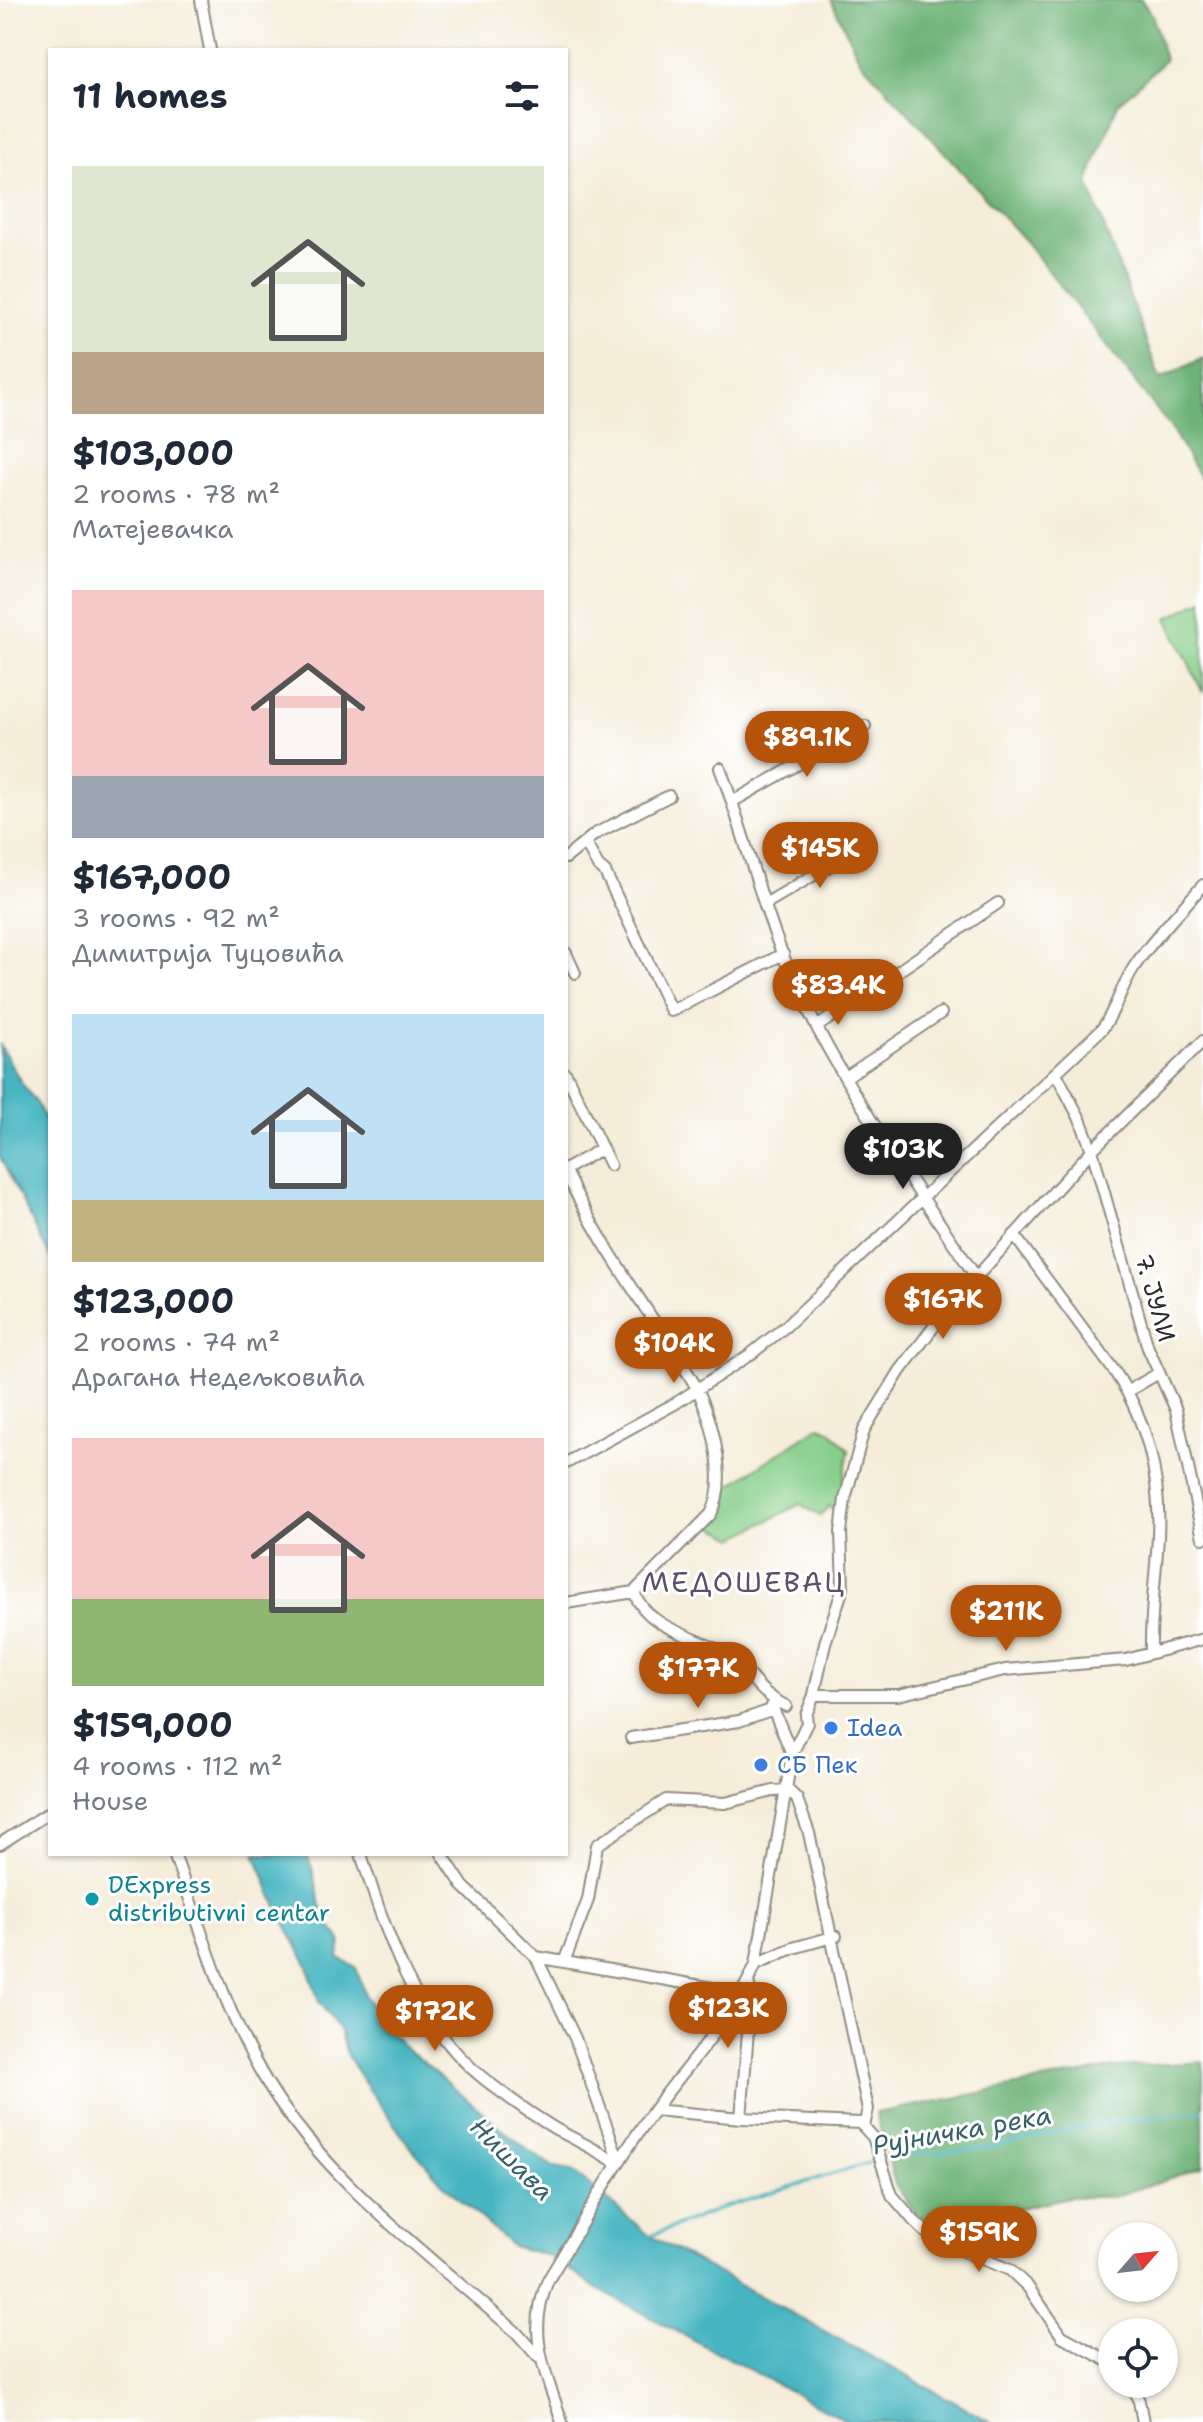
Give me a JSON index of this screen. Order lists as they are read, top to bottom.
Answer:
{
  "streets": {
    "street": ["7. ЈУЛИ"]
  },
  "districts": ["МЕДОШЕВАЦ"],
  "water": ["Рујничка река", "Нишава"],
  "places": ["Idea", "СБ Пек", "DExpress distributivni centar"],
  "north": "top right",
  "page": {
    "heading": "11 homes",
    "list": [
      {
        "name": "$103,000",
        "note": "2 rooms · 78 m² · Матејевачка"
      },
      {
        "name": "$167,000",
        "note": "3 rooms · 92 m² · Димитрија Туцовића"
      },
      {
        "name": "$123,000",
        "note": "2 rooms · 74 m² · Драгана Недељковића"
      },
      {
        "name": "$159,000",
        "note": "4 rooms · 112 m² · House"
      }
    ],
    "price": [
      "$89.1K",
      "$145K",
      "$83.4K",
      "$103K",
      "$167K",
      "$104K",
      "$211K",
      "$177K",
      "$123K",
      "$172K",
      "$159K"
    ]
  }
}
